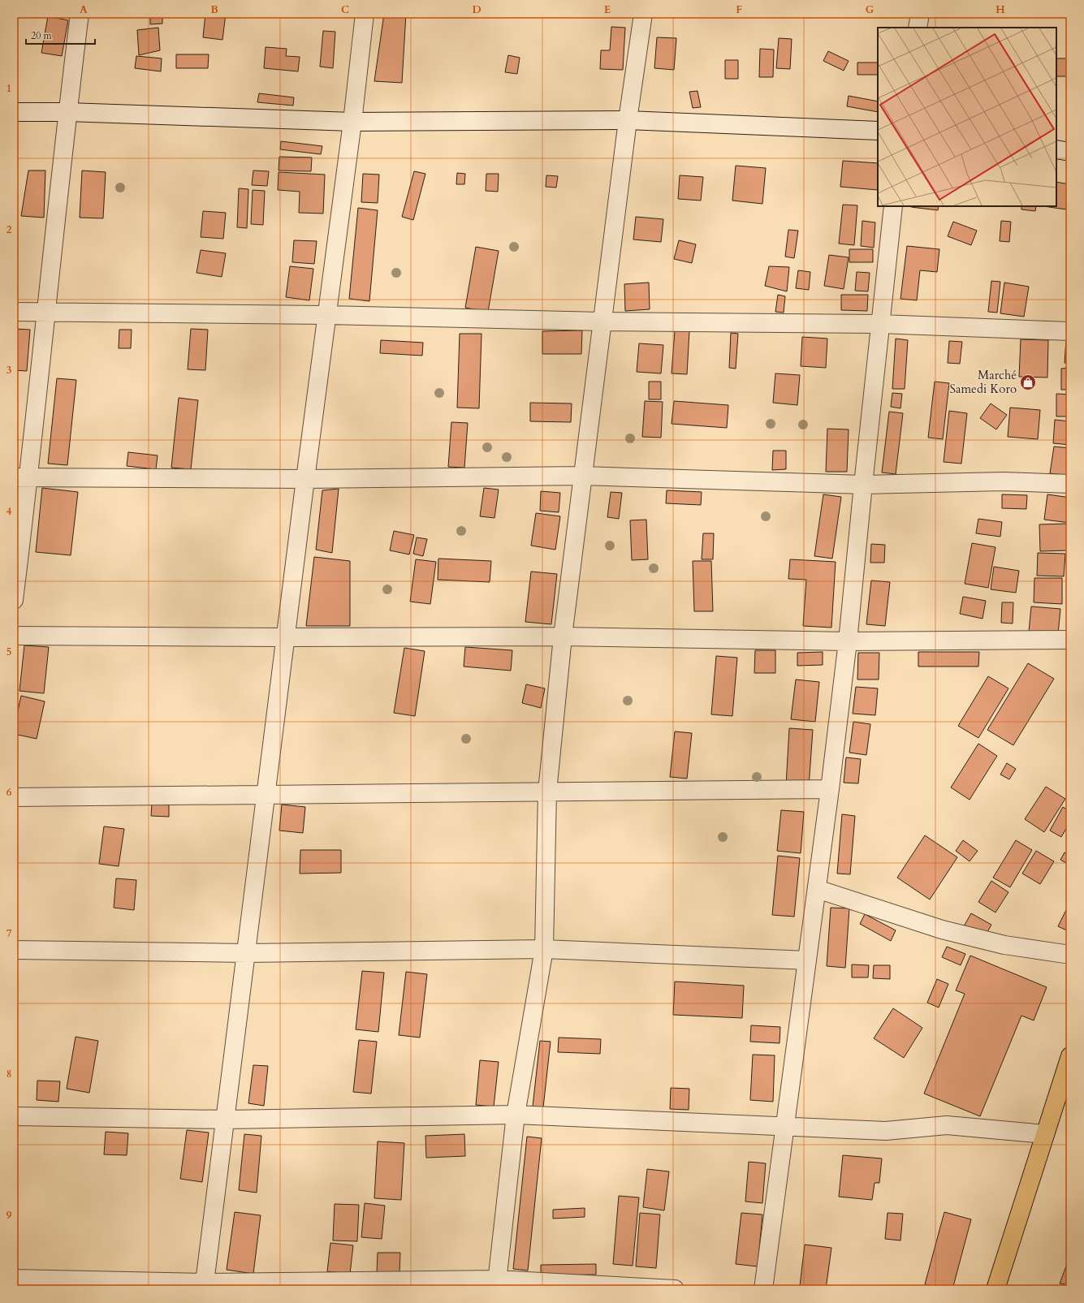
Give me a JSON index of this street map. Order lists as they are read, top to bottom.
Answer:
{
  "places": {
    "shop": ["Marché Samedi Koro"]
  },
  "scale_bar": "20 m",
  "grid": {
    "columns": [
      "A",
      "B",
      "C",
      "D",
      "E",
      "F",
      "G",
      "H"
    ],
    "rows": [
      "1",
      "2",
      "3",
      "4",
      "5",
      "6",
      "7",
      "8",
      "9"
    ]
  }
}
